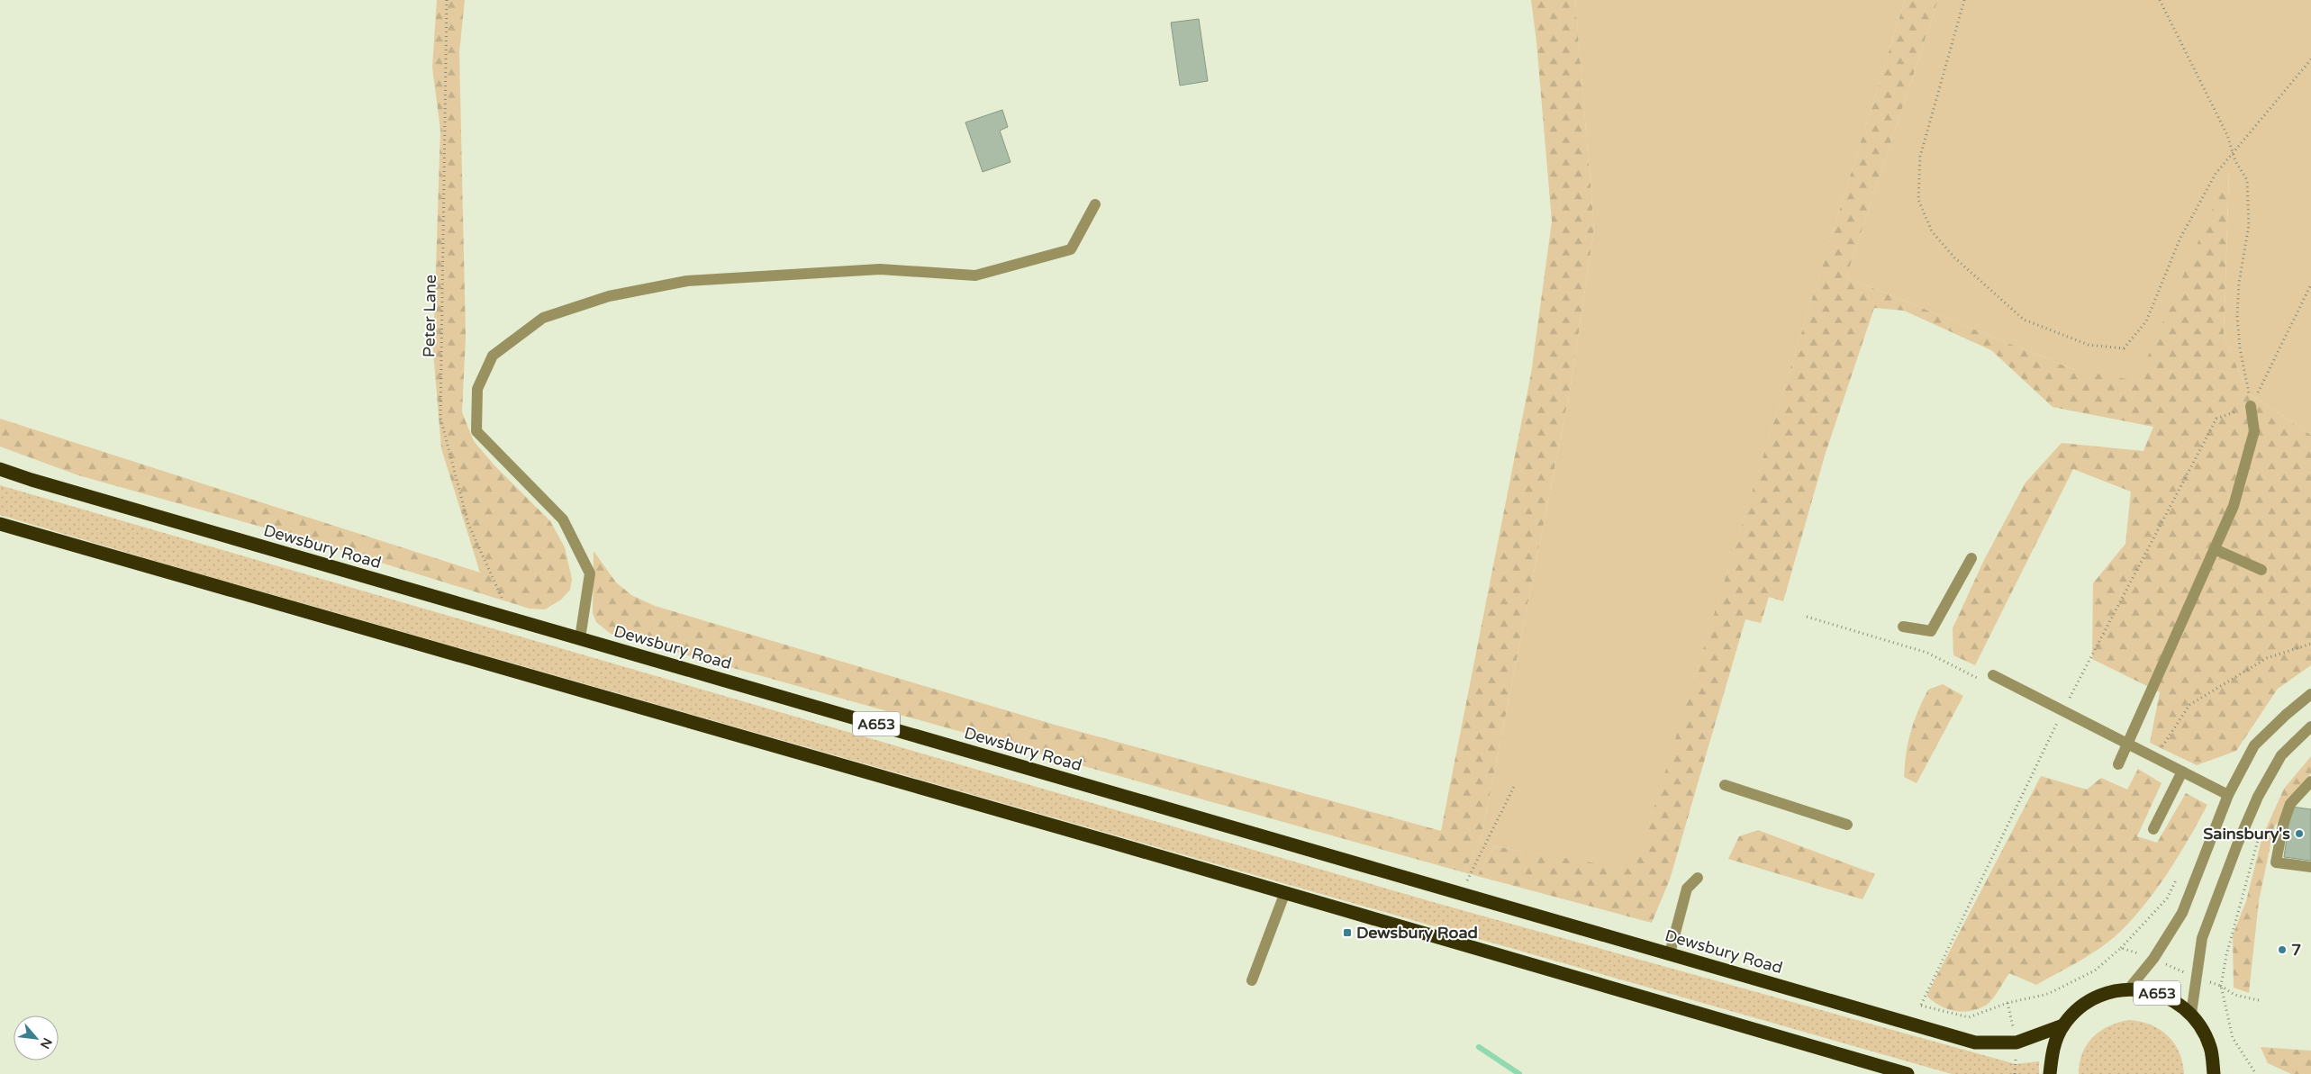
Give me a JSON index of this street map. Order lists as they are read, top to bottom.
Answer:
{
  "streets": {
    "highway": ["Dewsbury Road", "A653"],
    "path": ["Peter Lane"]
  },
  "crossings": [
    ["Peter Lane", "Dewsbury Road"]
  ],
  "places": {
    "other": ["Sainsbury's", "7"],
    "transit": ["Dewsbury Road"]
  },
  "north": "bottom right"
}
